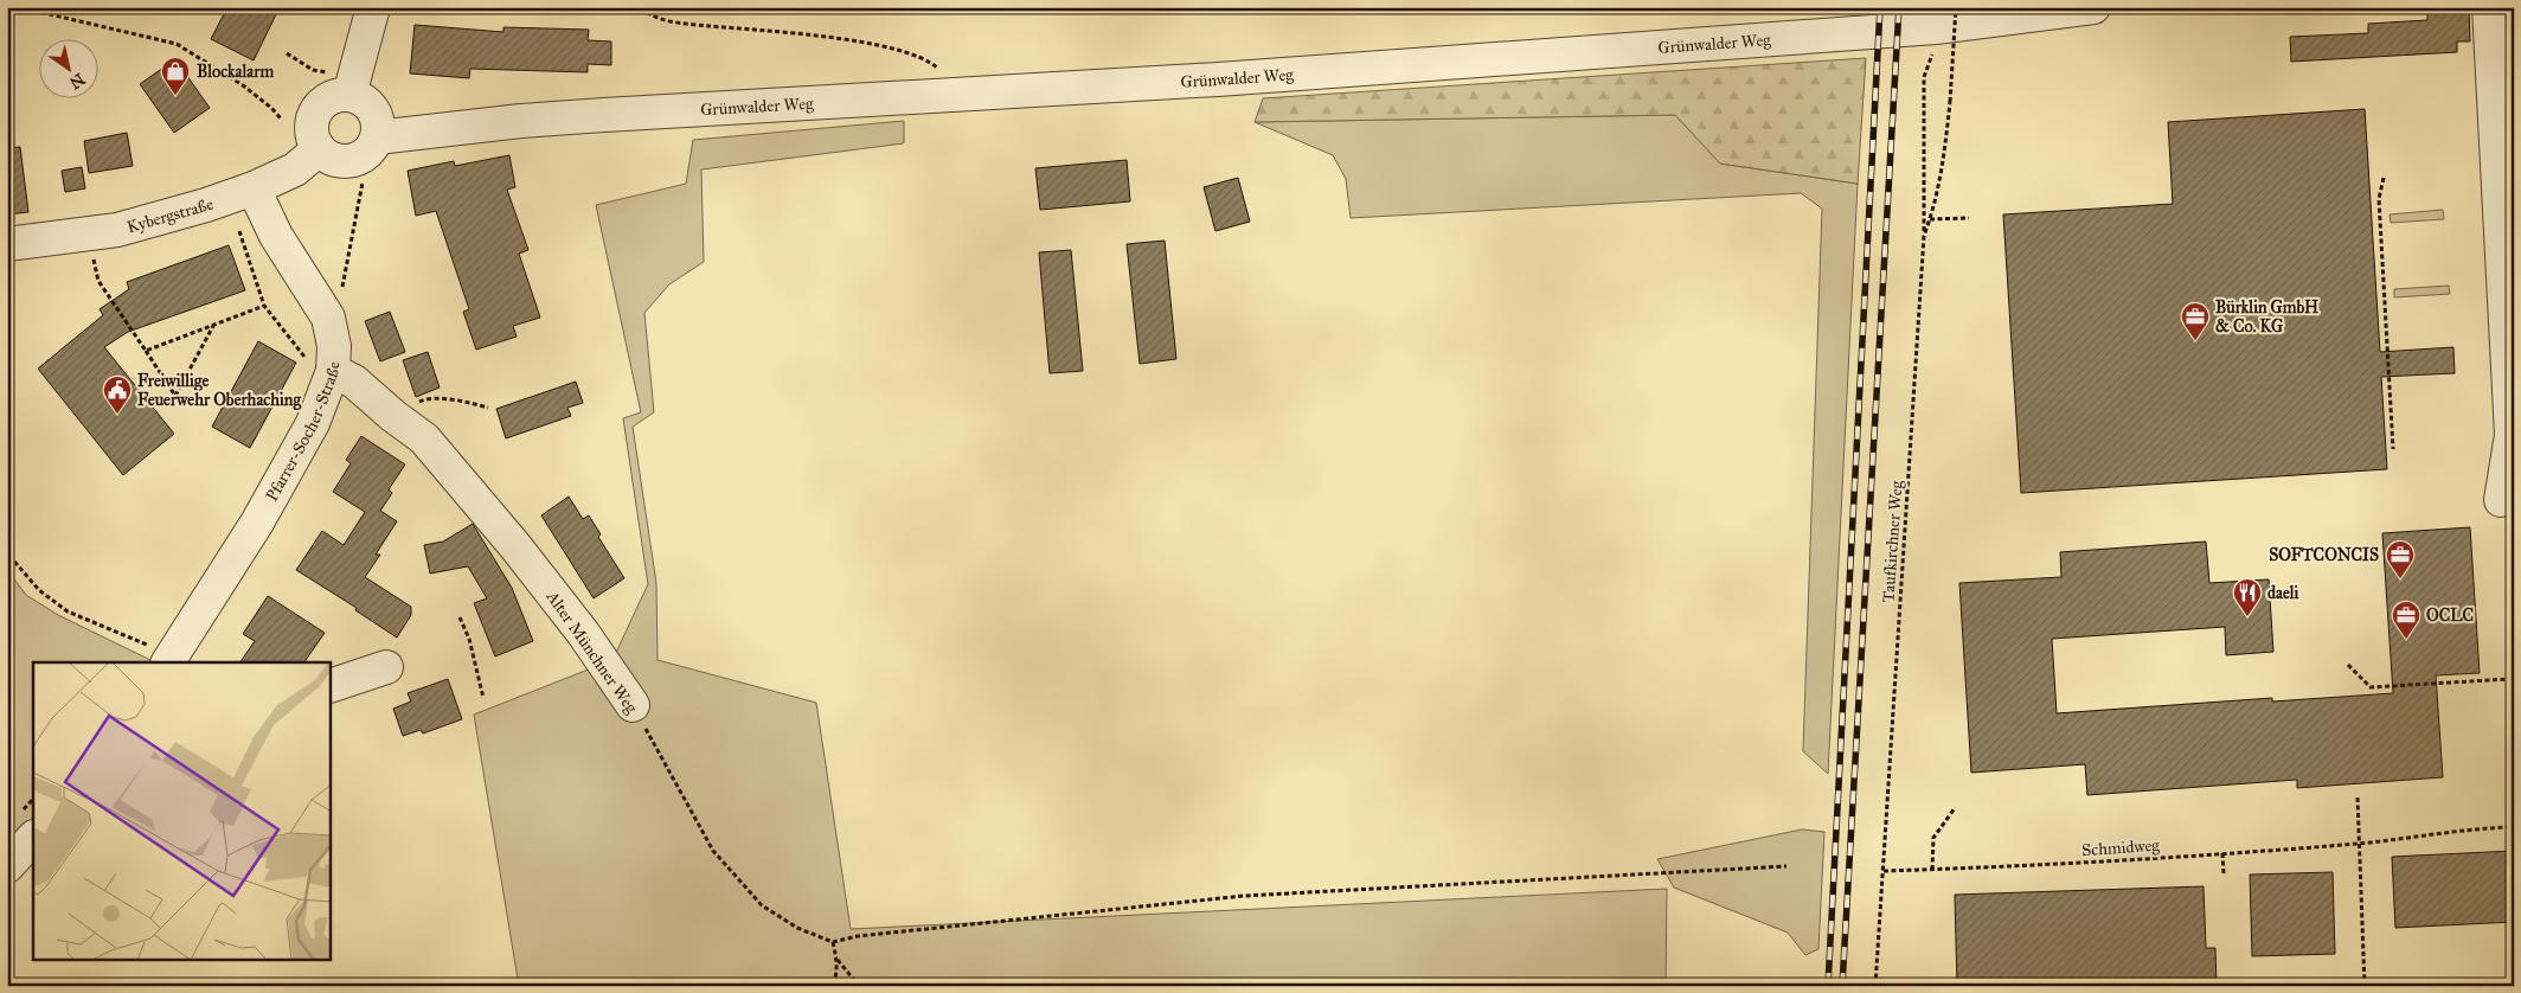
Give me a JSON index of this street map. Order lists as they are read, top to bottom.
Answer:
{
  "streets": {
    "street": [
      "Grünwalder Weg",
      "Kybergstraße",
      "Pfarrer-Socher-Straße",
      "Alter Münchner Weg"
    ],
    "path": ["Taufkirchner Weg", "Schmidweg"]
  },
  "crossings": [
    ["Grünwalder Weg", "Kybergstraße"],
    ["Kybergstraße", "Pfarrer-Socher-Straße"],
    ["Pfarrer-Socher-Straße", "Alter Münchner Weg"],
    ["Taufkirchner Weg", "Schmidweg"]
  ],
  "places": {
    "shop": ["Blockalarm"],
    "office": ["Bürklin GmbH & Co. KG", "SOFTCONCIS", "OCLC"],
    "public building": ["Freiwillige Feuerwehr Oberhaching"],
    "restaurant": ["daeli"]
  },
  "north": "bottom right"
}
